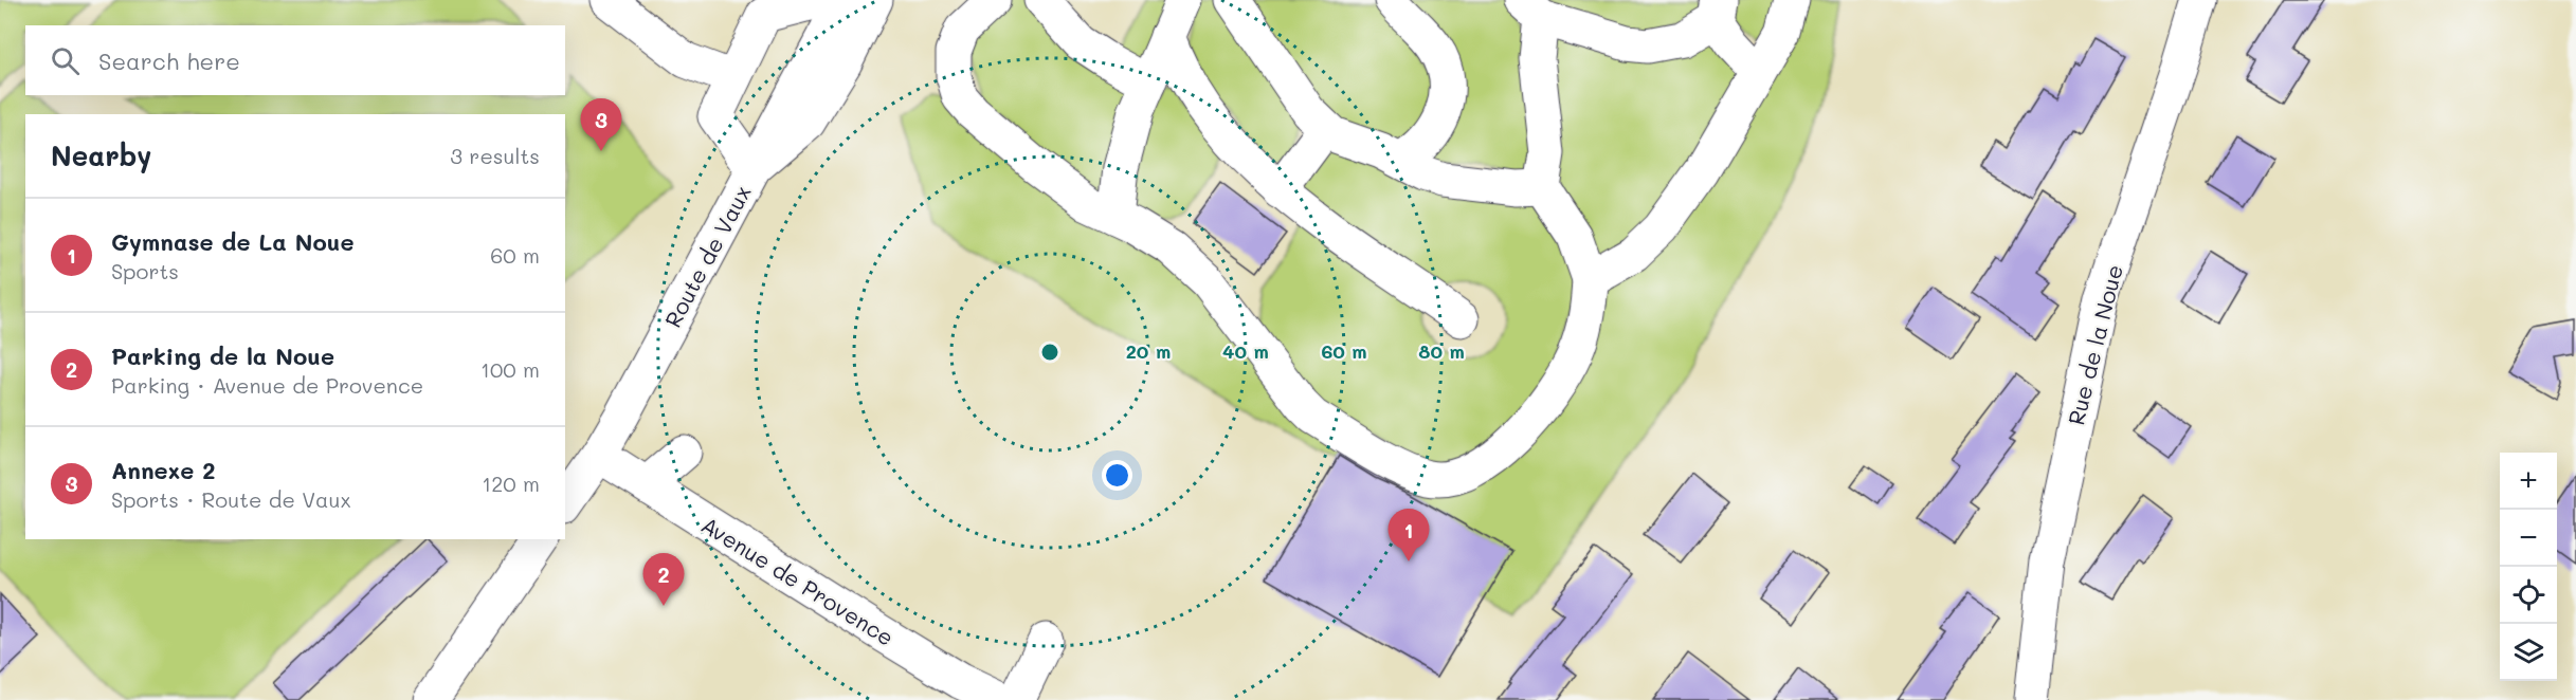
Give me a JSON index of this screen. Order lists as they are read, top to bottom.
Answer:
{
  "streets": {
    "street": ["Route de Vaux", "Rue de la Noue", "Avenue de Provence"]
  },
  "crossings": [
    ["Route de Vaux", "Avenue de Provence"]
  ],
  "page": {
    "search": "Search here",
    "pins": ["3", "1", "2"],
    "heading": ["Nearby", "3 results"],
    "list": [
      {
        "mark": "1",
        "name": "Gymnase de La Noue",
        "note": "Sports",
        "value": "60 m"
      },
      {
        "mark": "2",
        "name": "Parking de la Noue",
        "note": "Parking · Avenue de Provence",
        "value": "100 m"
      },
      {
        "mark": "3",
        "name": "Annexe 2",
        "note": "Sports · Route de Vaux",
        "value": "120 m"
      }
    ],
    "map_buttons": ["+", "−"]
  },
  "rings": [
    "20 m",
    "40 m",
    "60 m",
    "80 m"
  ]
}
